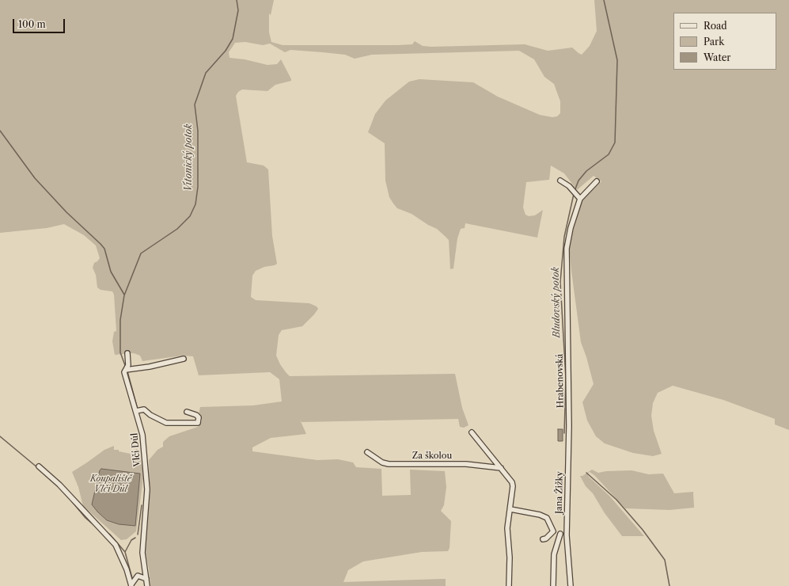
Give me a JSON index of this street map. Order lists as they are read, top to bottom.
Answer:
{
  "streets": {
    "street": [
      "Hrabenovská",
      "Vlčí Důl",
      "Za školou",
      "Jana Žižky"
    ]
  },
  "crossings": [
    ["Hrabenovská", "Jana Žižky"]
  ],
  "water": ["Vítonický potok", "Bludovský potok"],
  "parks": ["Koupaliště Vlčí Důl"],
  "legend": ["Road", "Park", "Water"],
  "scale_bar": "100 m"
}
